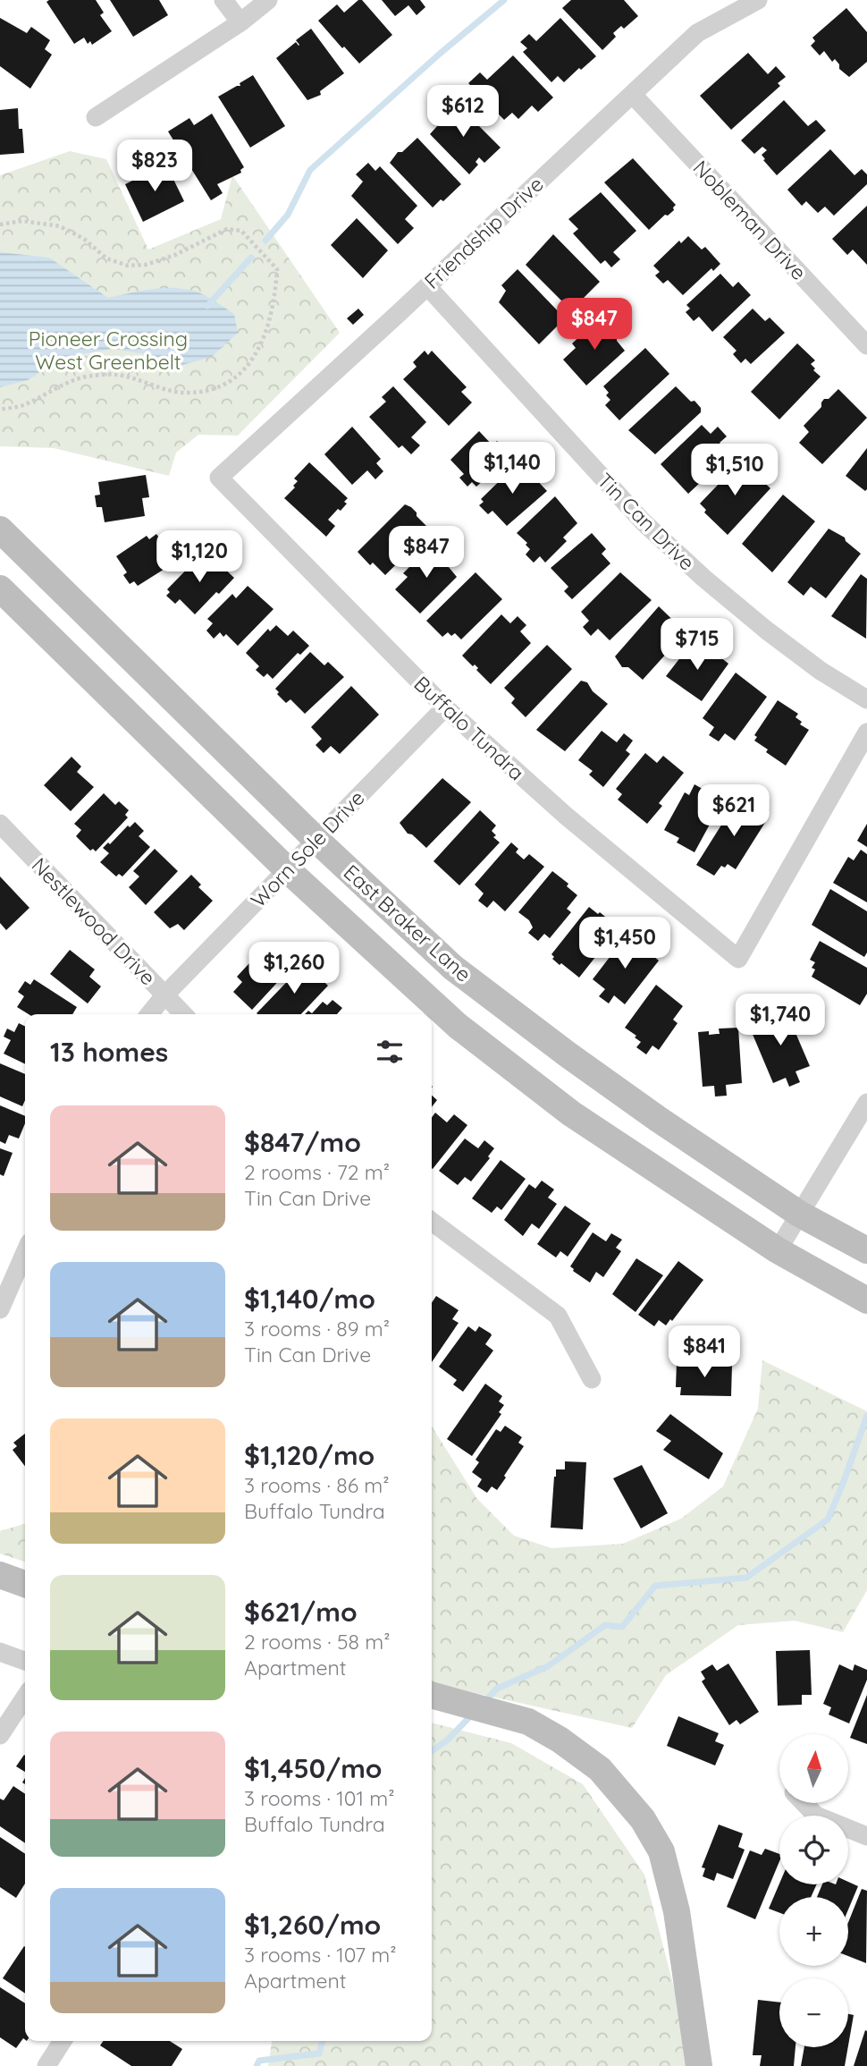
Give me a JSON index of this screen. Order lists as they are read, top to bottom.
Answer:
{
  "streets": {
    "street": [
      "Nobleman Drive",
      "Friendship Drive",
      "Tin Can Drive",
      "Buffalo Tundra",
      "Worn Sole Drive",
      "Nestlewood Drive",
      "East Braker Lane"
    ]
  },
  "crossings": [
    ["Nobleman Drive", "Friendship Drive"],
    ["Friendship Drive", "Tin Can Drive"],
    ["Friendship Drive", "Buffalo Tundra"],
    ["Buffalo Tundra", "Worn Sole Drive"],
    ["Worn Sole Drive", "Nestlewood Drive"],
    ["Worn Sole Drive", "East Braker Lane"]
  ],
  "parks": ["Pioneer Crossing West Greenbelt"],
  "north": "top",
  "page": {
    "price": [
      "$612",
      "$823",
      "$847",
      "$1,140",
      "$1,510",
      "$847",
      "$1,120",
      "$715",
      "$621",
      "$1,450",
      "$1,260",
      "$1,740",
      "$841"
    ],
    "heading": "13 homes",
    "list": [
      {
        "name": "$847/mo",
        "note": "2 rooms · 72 m² · Tin Can Drive"
      },
      {
        "name": "$1,140/mo",
        "note": "3 rooms · 89 m² · Tin Can Drive"
      },
      {
        "name": "$1,120/mo",
        "note": "3 rooms · 86 m² · Buffalo Tundra"
      },
      {
        "name": "$621/mo",
        "note": "2 rooms · 58 m² · Apartment"
      },
      {
        "name": "$1,450/mo",
        "note": "3 rooms · 101 m² · Buffalo Tundra"
      },
      {
        "name": "$1,260/mo",
        "note": "3 rooms · 107 m² · Apartment"
      }
    ],
    "map_buttons": ["+", "−"]
  }
}
